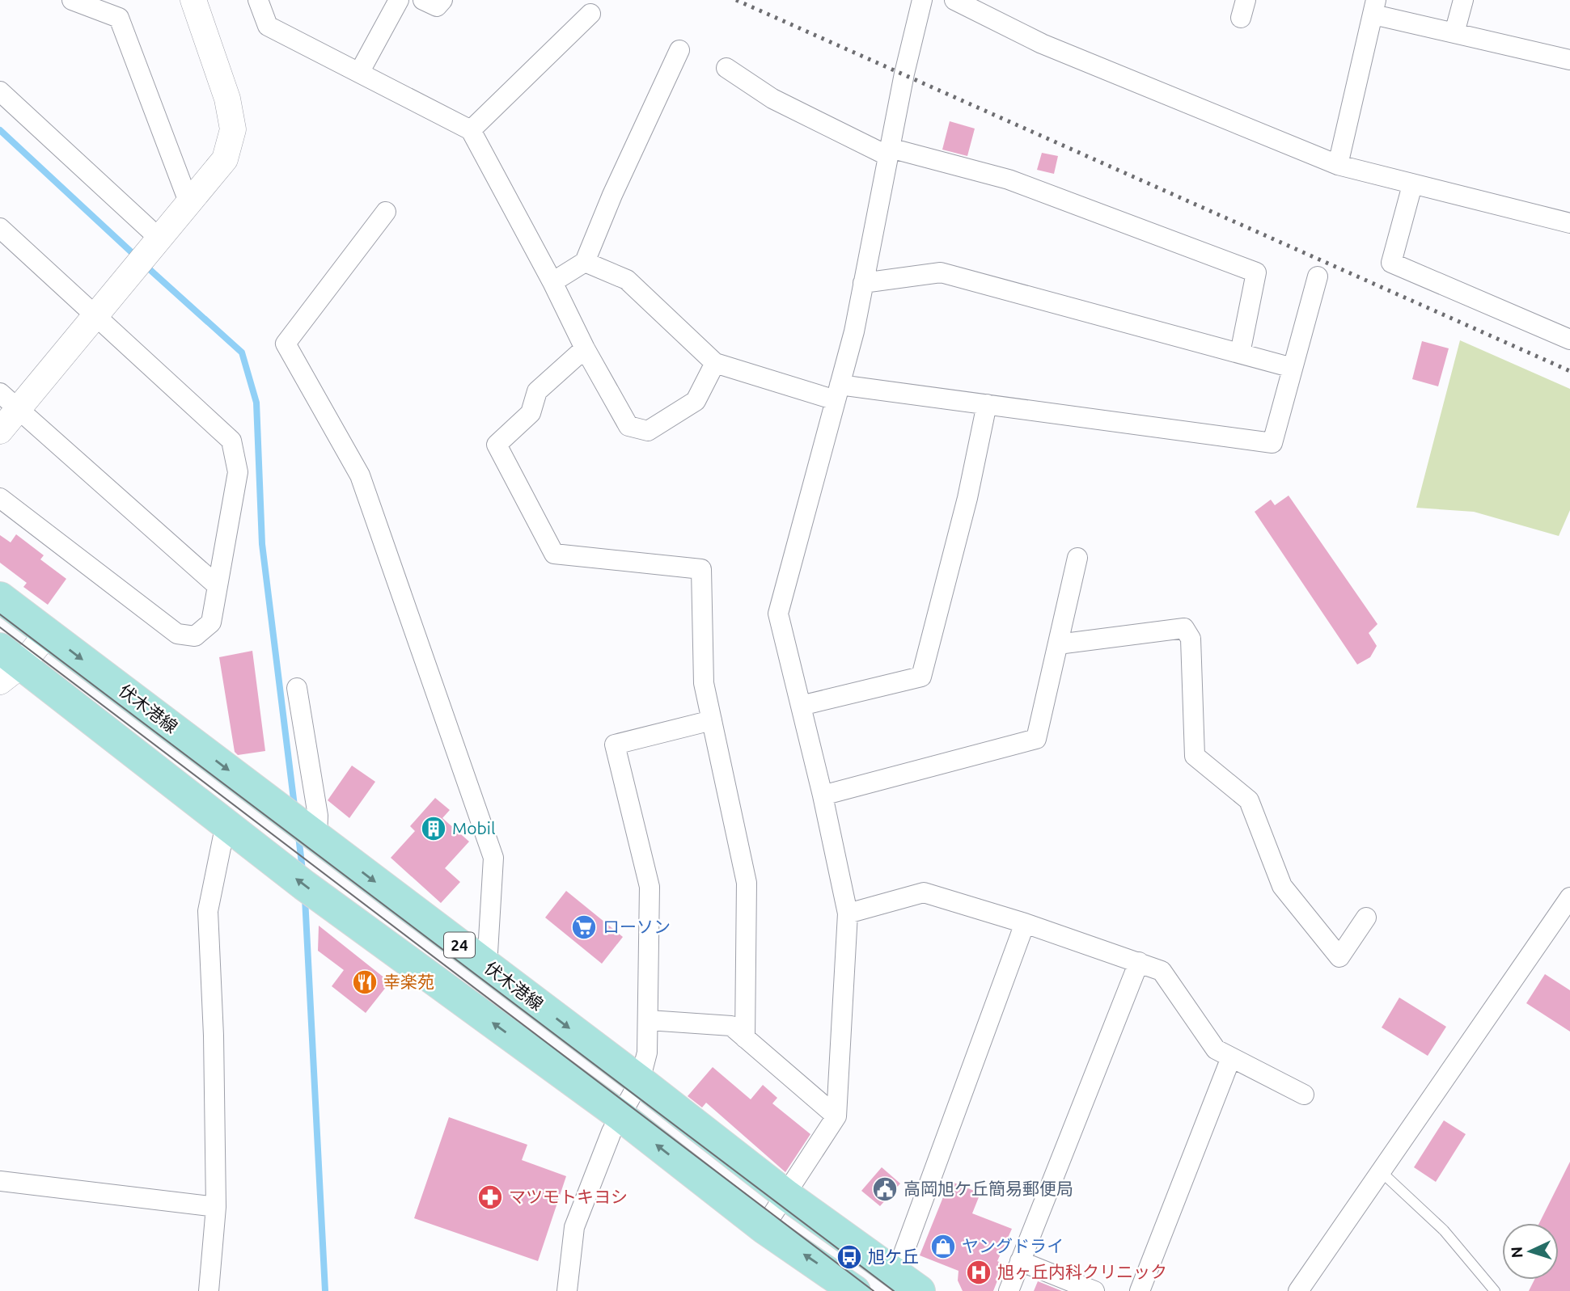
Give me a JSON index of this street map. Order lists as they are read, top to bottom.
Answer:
{
  "streets": {
    "main road": ["伏木港線", "24"]
  },
  "places": {
    "building": ["Mobil"],
    "supermarket": ["ローソン"],
    "restaurant": ["幸楽苑"],
    "public building": ["高岡旭ケ丘簡易郵便局"],
    "pharmacy": ["マツモトキヨシ"],
    "shop": ["ヤングドライ"],
    "bus stop": ["旭ケ丘"],
    "hospital": ["旭ヶ丘内科クリニック"]
  },
  "north": "left"
}
